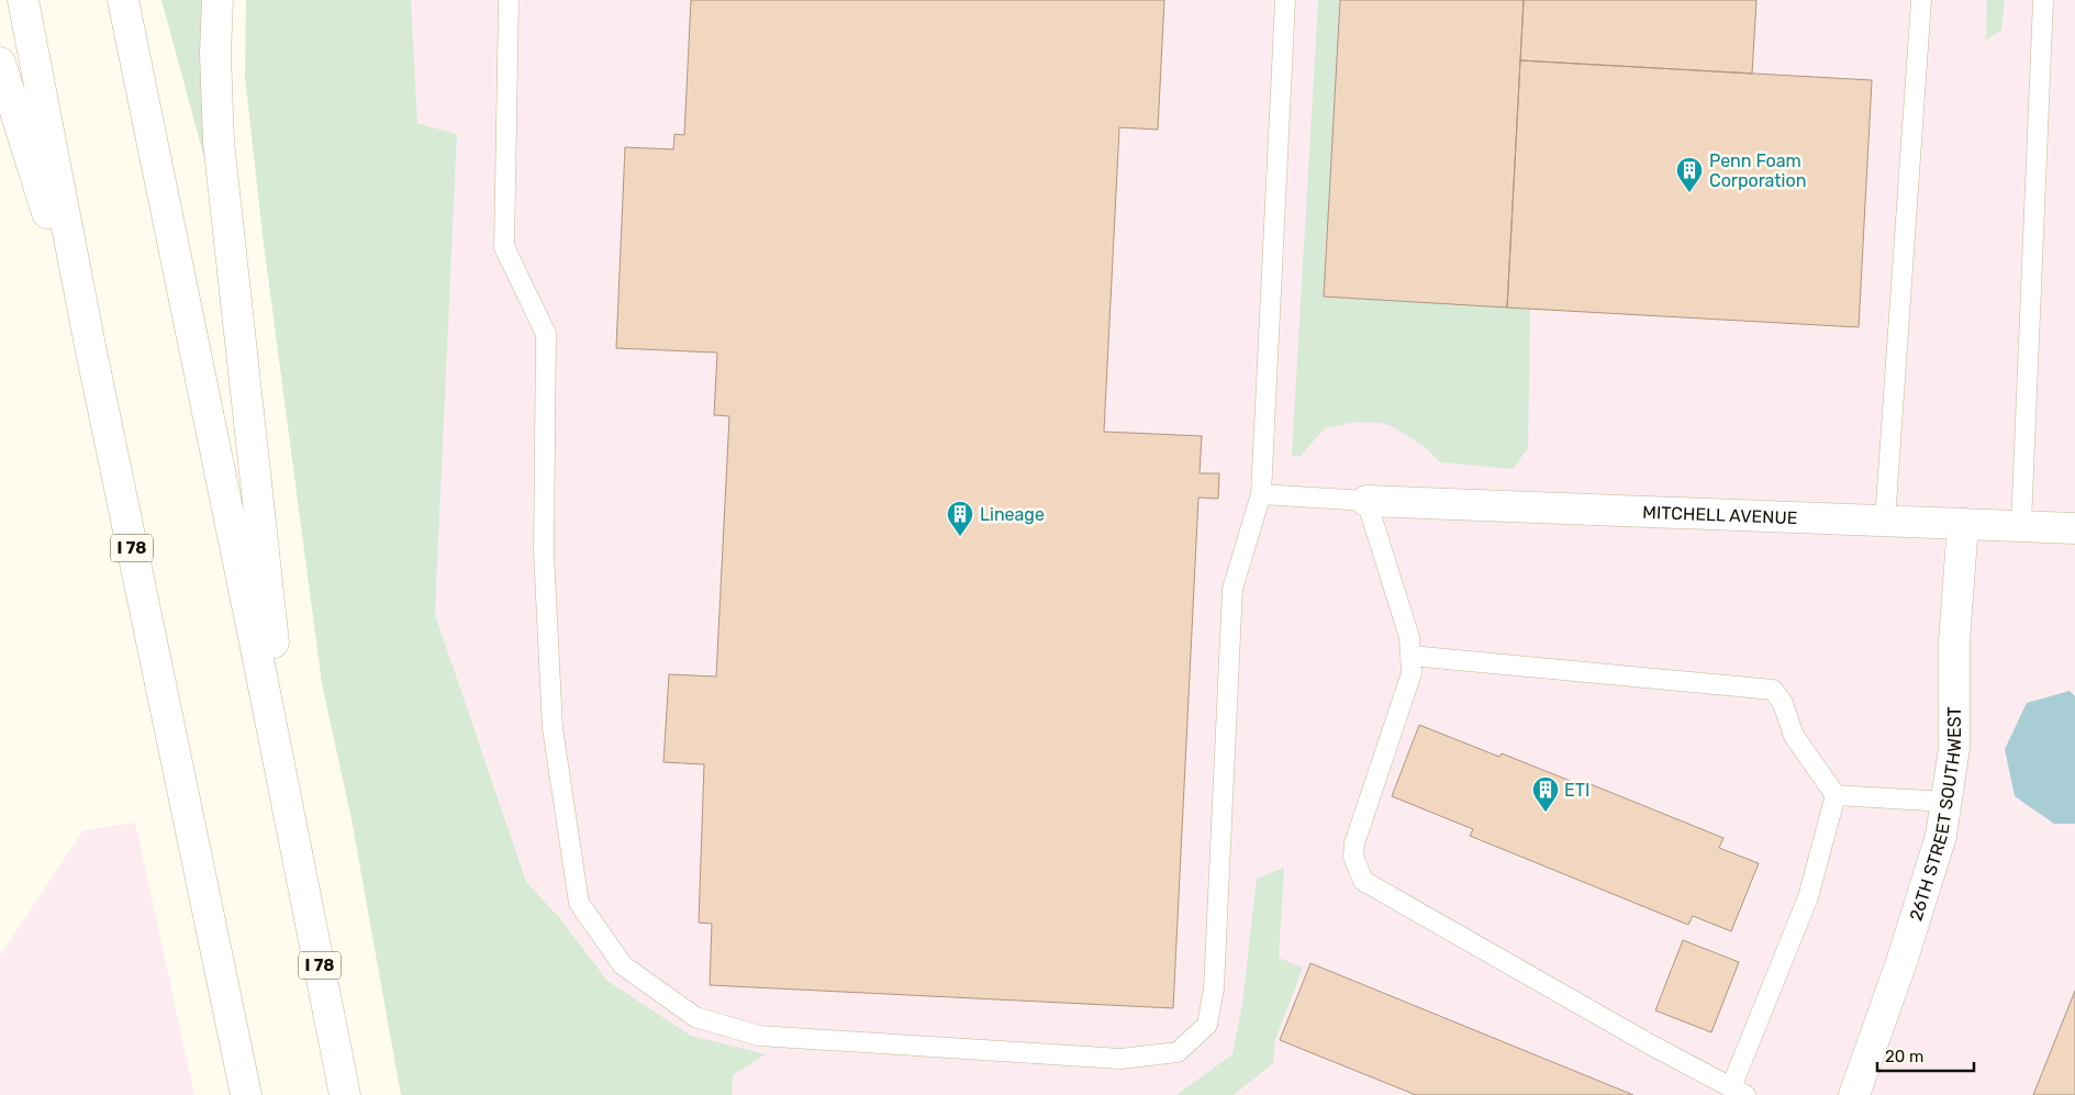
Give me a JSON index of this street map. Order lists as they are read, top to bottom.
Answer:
{
  "streets": {
    "main road": ["MITCHELL AVENUE", "I 78", "26TH STREET SOUTHWEST"]
  },
  "crossings": [
    ["MITCHELL AVENUE", "26TH STREET SOUTHWEST"]
  ],
  "places": {
    "building": ["Penn Foam Corporation", "Lineage", "ETI"]
  },
  "scale_bar": "20 m"
}
